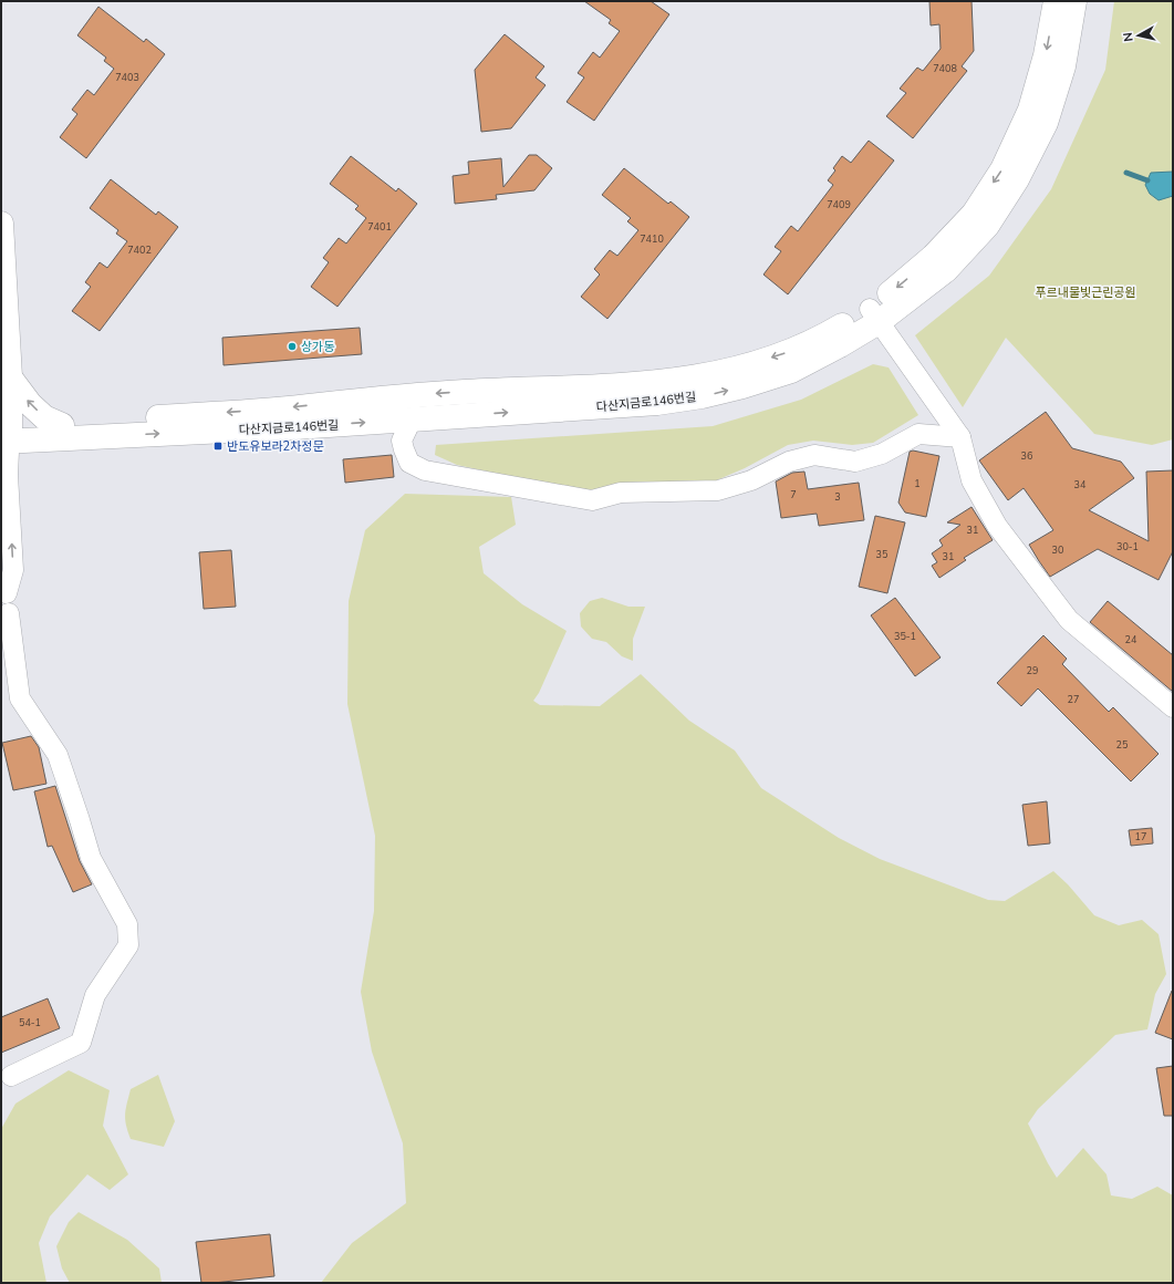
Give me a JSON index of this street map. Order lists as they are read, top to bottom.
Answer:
{
  "streets": {
    "street": ["다산지금로146번길"]
  },
  "parks": ["푸르내물빛근린공원"],
  "places": {
    "other": ["상가동"],
    "transit": ["반도유보라2차정문"]
  },
  "house_numbers": [
    "7408",
    "7403",
    "7409",
    "7401",
    "7410",
    "7402",
    "36",
    "1",
    "34",
    "7",
    "3",
    "31",
    "30-1",
    "30",
    "35",
    "31",
    "35-1",
    "24",
    "29",
    "27",
    "25",
    "17",
    "54-1"
  ],
  "north": "left"
}
